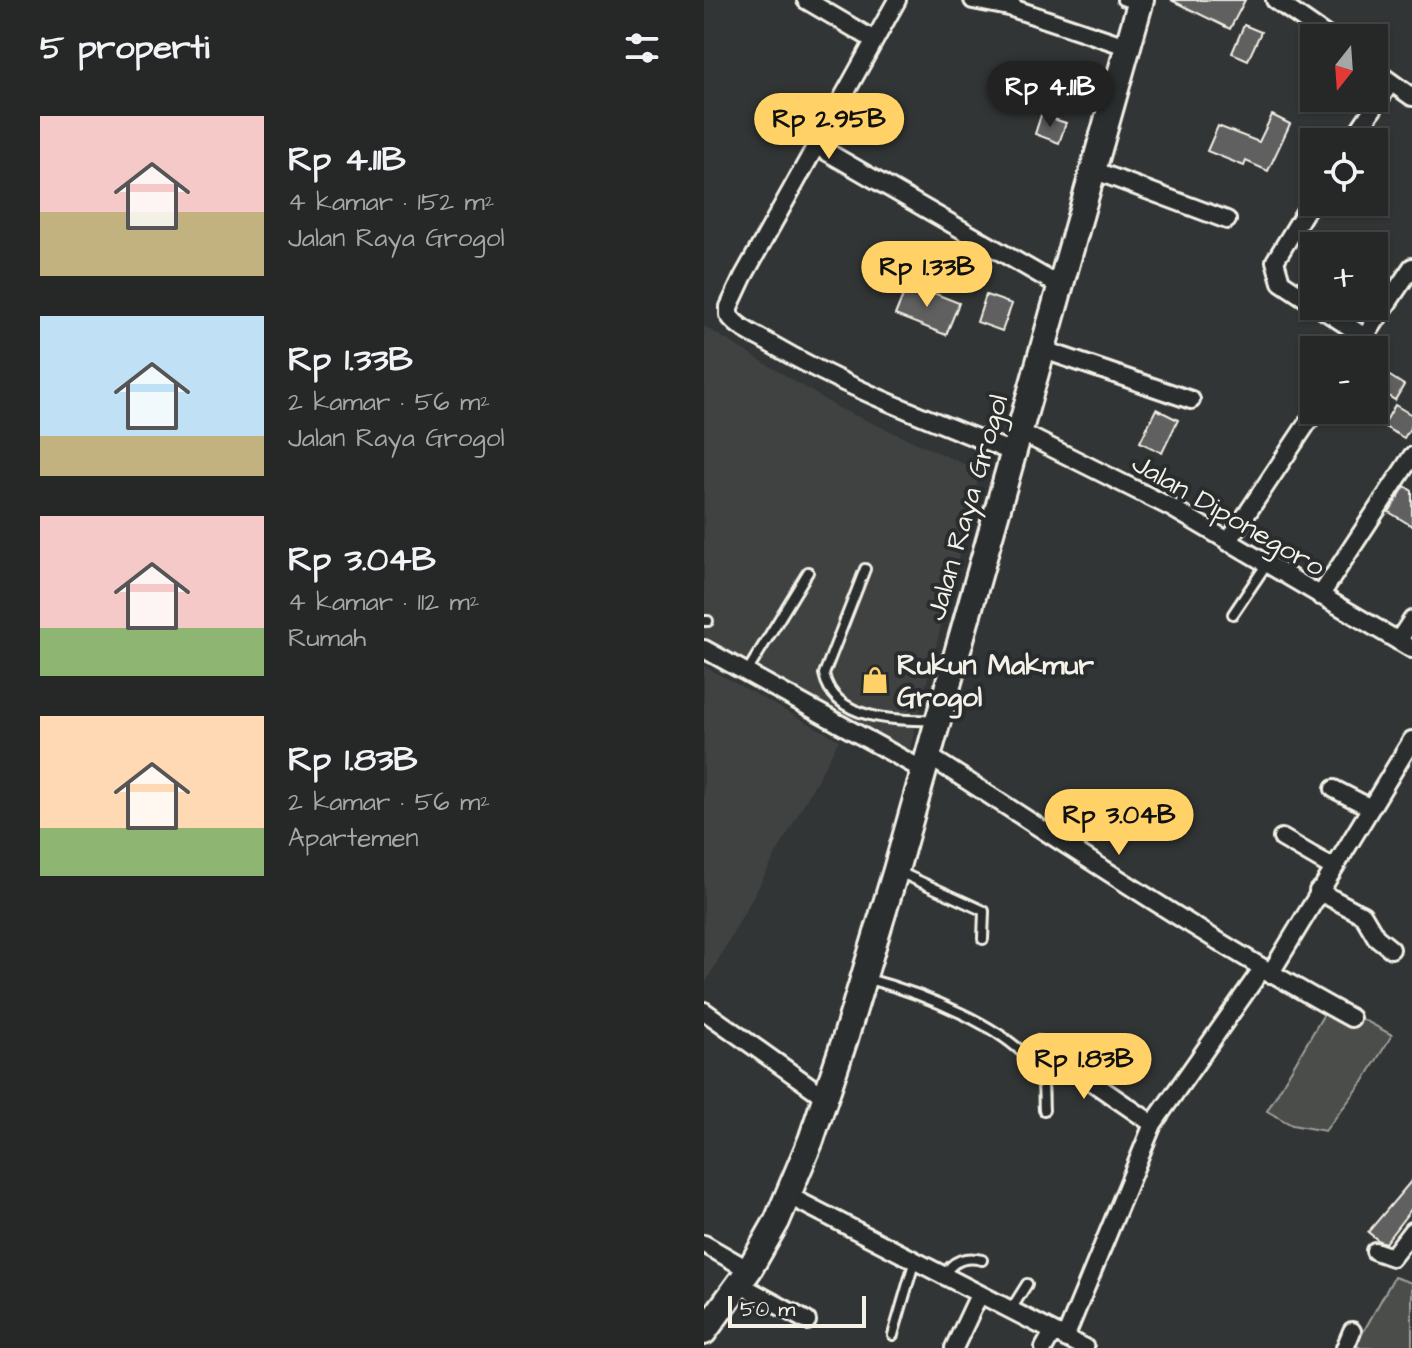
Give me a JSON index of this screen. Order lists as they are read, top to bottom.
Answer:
{
  "streets": {
    "main road": ["Jalan Raya Grogol"],
    "street": ["Jalan Diponegoro"]
  },
  "crossings": [
    ["Jalan Raya Grogol", "Jalan Diponegoro"]
  ],
  "places": {
    "shop": ["Rukun Makmur Grogol"]
  },
  "scale_bar": "50 m",
  "north": "bottom",
  "page": {
    "heading": "5 properti",
    "map_buttons": ["+", "−"],
    "price": [
      "Rp 4.11B",
      "Rp 2.95B",
      "Rp 1.33B",
      "Rp 3.04B",
      "Rp 1.83B"
    ],
    "list": [
      {
        "name": "Rp 4.11B",
        "note": "4 kamar · 152 m² · Jalan Raya Grogol"
      },
      {
        "name": "Rp 1.33B",
        "note": "2 kamar · 56 m² · Jalan Raya Grogol"
      },
      {
        "name": "Rp 3.04B",
        "note": "4 kamar · 112 m² · Rumah"
      },
      {
        "name": "Rp 1.83B",
        "note": "2 kamar · 56 m² · Apartemen"
      }
    ],
    "scale": "50 m"
  }
}
